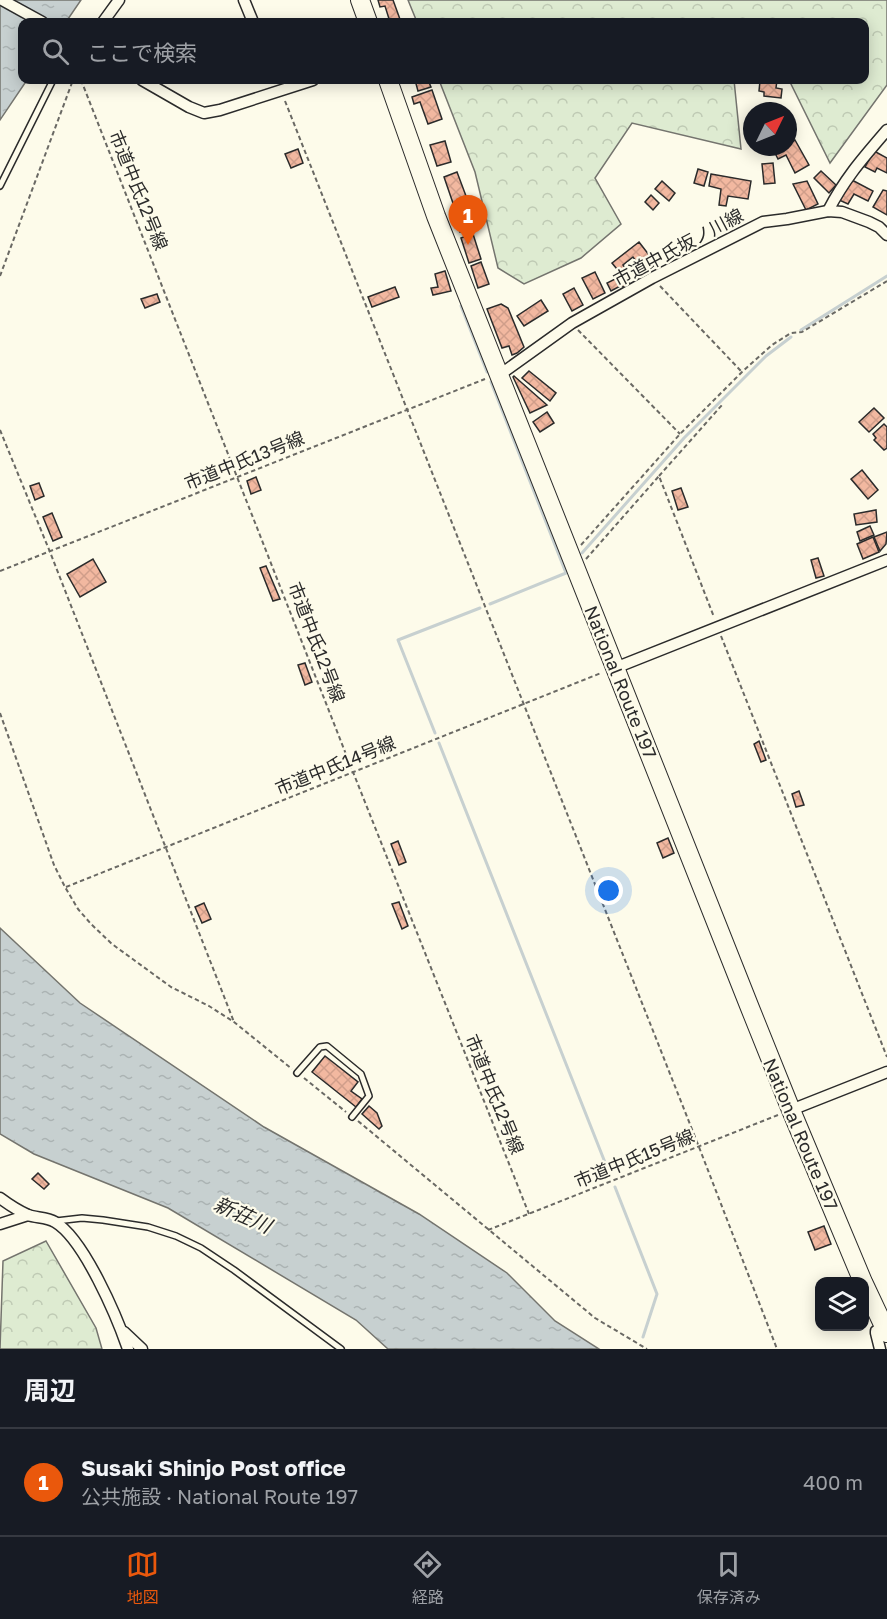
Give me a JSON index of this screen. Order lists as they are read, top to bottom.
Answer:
{
  "streets": {
    "highway": ["National Route 197"],
    "street": ["市道中氏坂ノ川線"],
    "path": [
      "市道中氏12号線",
      "市道中氏13号線",
      "市道中氏14号線",
      "市道中氏15号線"
    ]
  },
  "crossings": [
    ["市道中氏12号線", "市道中氏13号線"],
    ["市道中氏12号線", "市道中氏14号線"],
    ["市道中氏12号線", "市道中氏15号線"],
    ["市道中氏坂ノ川線", "市道中氏13号線"],
    ["市道中氏坂ノ川線", "National Route 197"],
    ["市道中氏13号線", "National Route 197"],
    ["National Route 197", "市道中氏14号線"],
    ["National Route 197", "市道中氏15号線"]
  ],
  "water": ["新荘川"],
  "north": "top right",
  "page": {
    "search": "ここで検索",
    "pins": "1",
    "heading": "周辺",
    "list": [
      {
        "mark": "1",
        "name": "Susaki Shinjo Post office",
        "note": "公共施設 · National Route 197",
        "value": "400 m"
      }
    ],
    "nav": ["地図", "経路", "保存済み"]
  }
}
